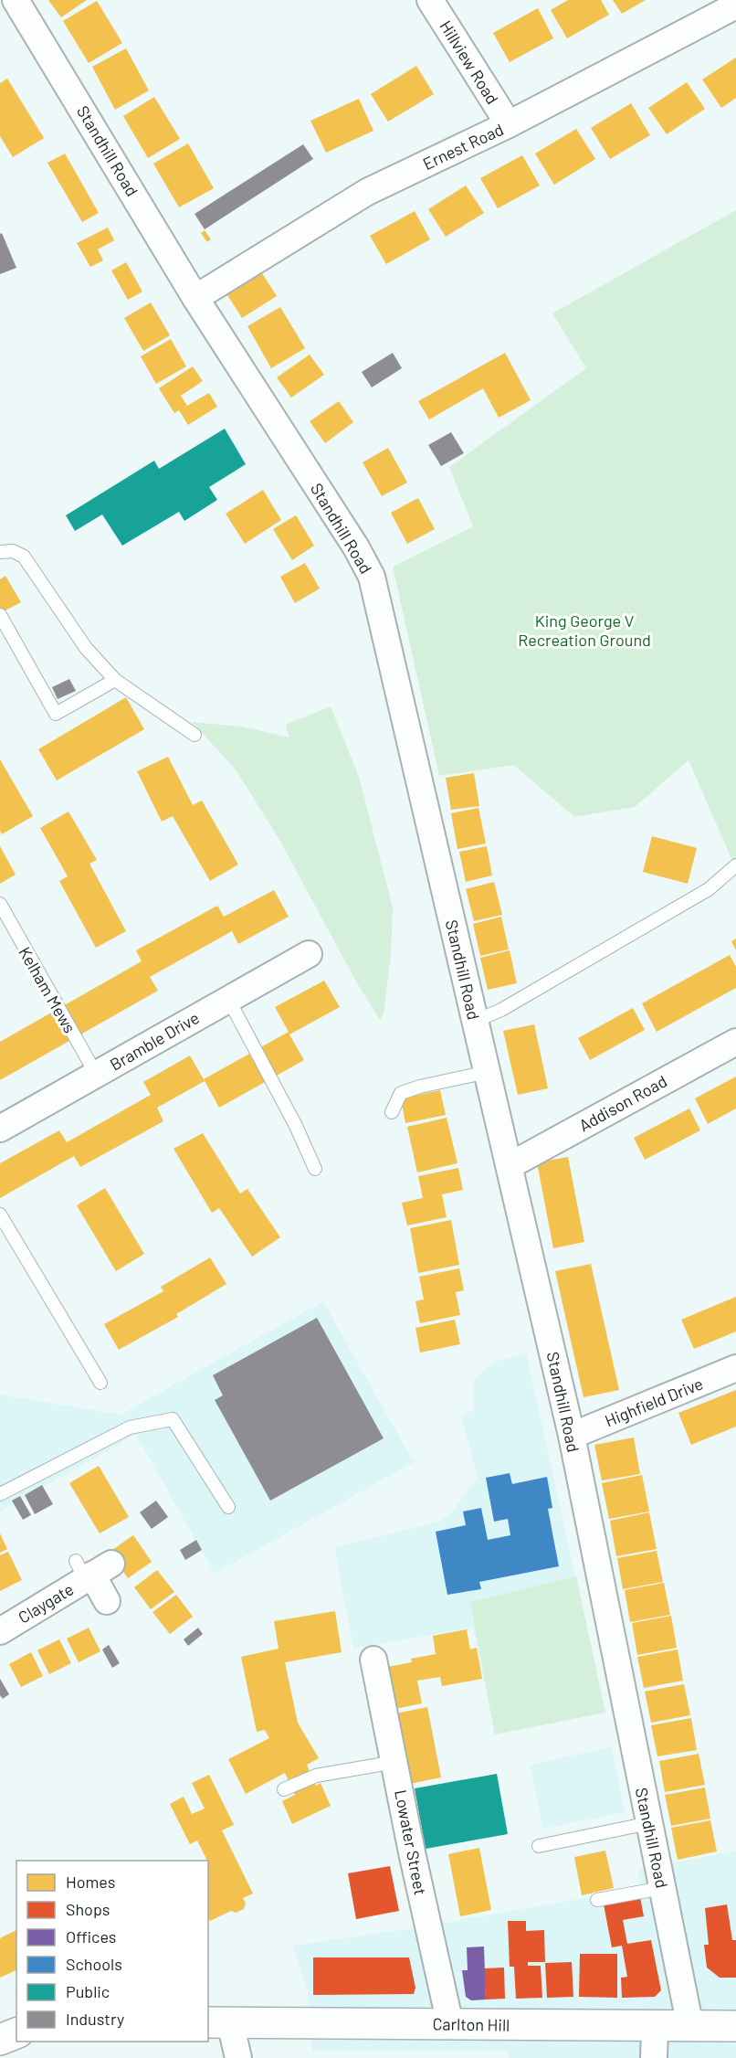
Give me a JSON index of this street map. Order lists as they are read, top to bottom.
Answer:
{
  "streets": {
    "main road": ["Carlton Hill"],
    "street": [
      "Hillview Road",
      "Ernest Road",
      "Standhill Road",
      "Bramble Drive",
      "Addison Road",
      "Highfield Drive",
      "Claygate",
      "Lowater Street"
    ],
    "lane": ["Kelham Mews"]
  },
  "crossings": [
    ["Hillview Road", "Ernest Road"],
    ["Ernest Road", "Standhill Road"],
    ["Standhill Road", "Addison Road"],
    ["Standhill Road", "Highfield Drive"],
    ["Standhill Road", "Carlton Hill"],
    ["Kelham Mews", "Bramble Drive"],
    ["Lowater Street", "Carlton Hill"]
  ],
  "parks": ["King George V Recreation Ground"],
  "legend": [
    "Homes",
    "Shops",
    "Offices",
    "Schools",
    "Public",
    "Industry"
  ]
}
